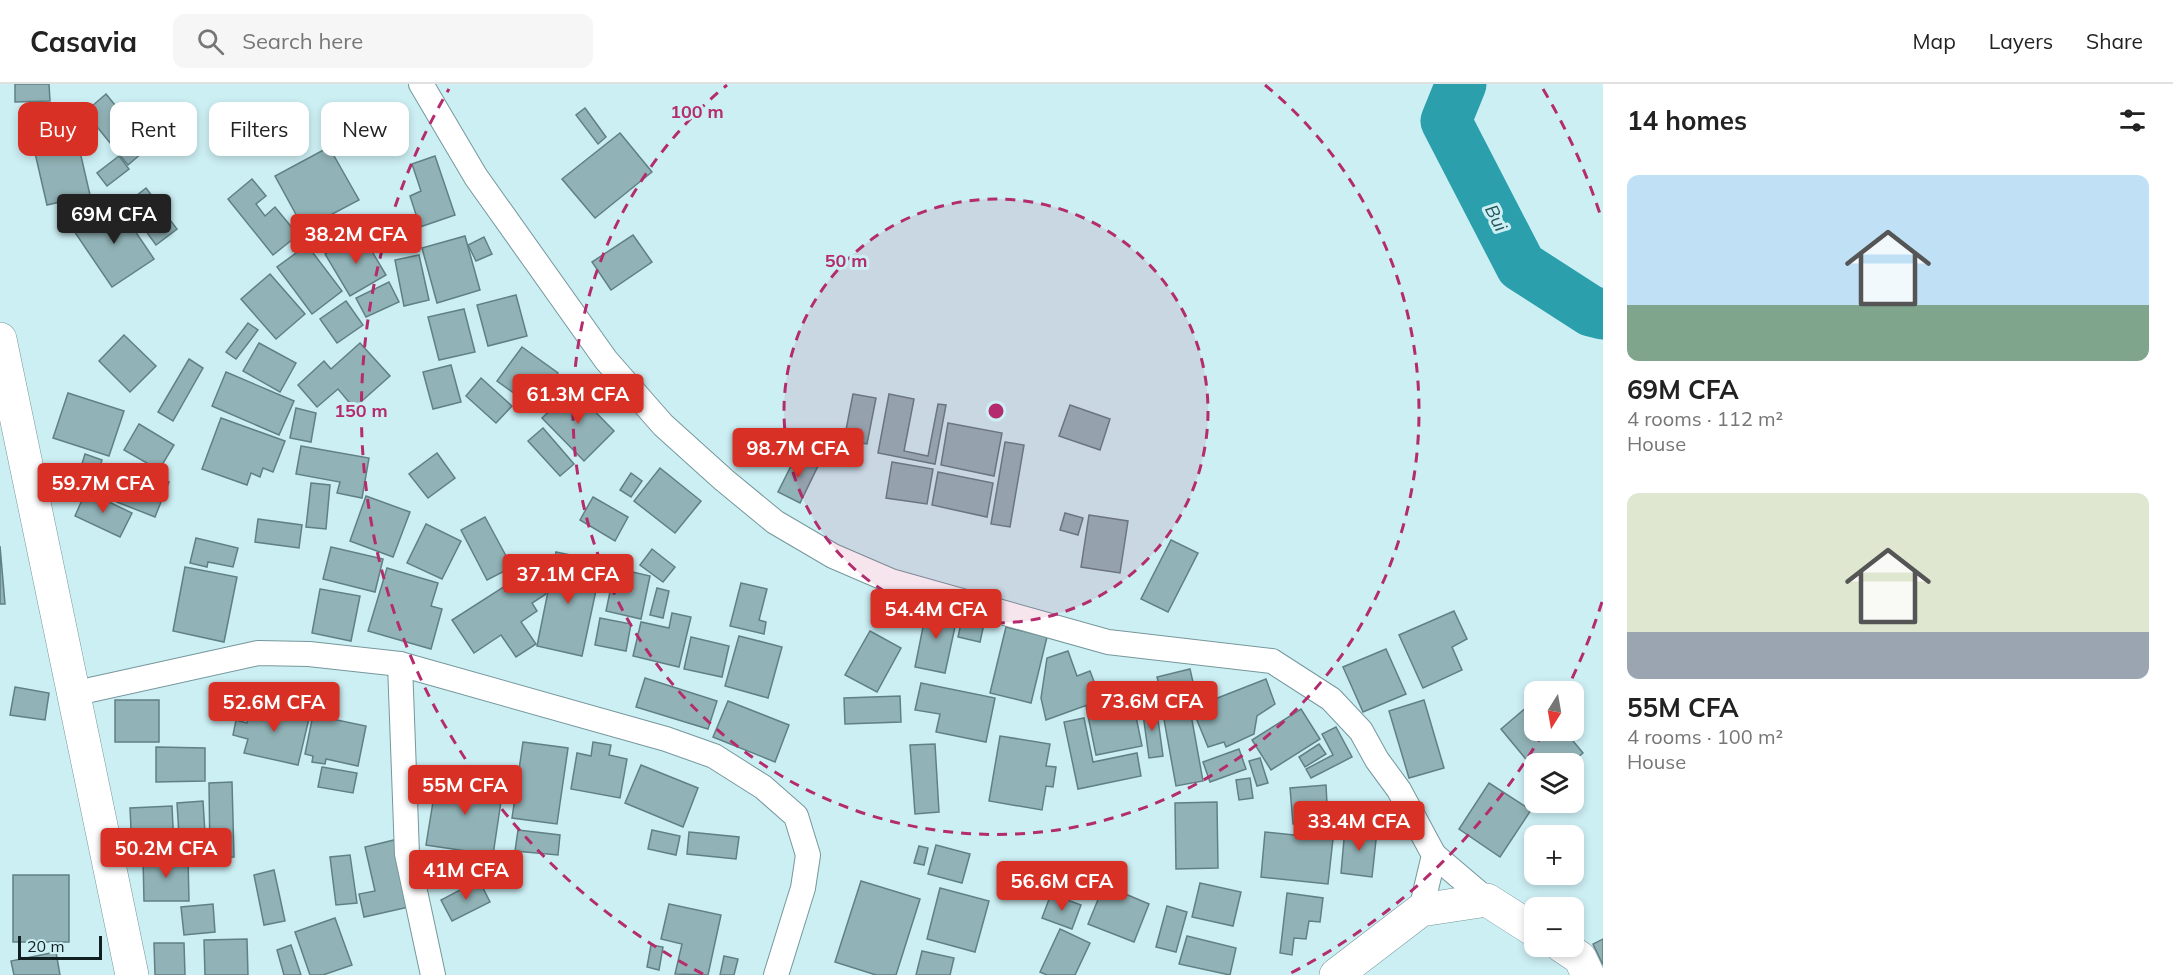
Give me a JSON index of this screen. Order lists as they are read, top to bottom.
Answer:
{
  "water": ["Bui"],
  "scale_bar": "20 m",
  "north": "bottom",
  "page": {
    "header": "Casavia",
    "search": "Search here",
    "nav": ["Map", "Layers", "Share"],
    "heading": "14 homes",
    "chip": [
      "Buy",
      "Rent",
      "Filters",
      "New"
    ],
    "list": [
      {
        "name": "69M CFA",
        "note": "4 rooms · 112 m² · House"
      },
      {
        "name": "55M CFA",
        "note": "4 rooms · 100 m² · House"
      }
    ],
    "price": [
      "69M CFA",
      "38.2M CFA",
      "61.3M CFA",
      "98.7M CFA",
      "59.7M CFA",
      "37.1M CFA",
      "54.4M CFA",
      "73.6M CFA",
      "52.6M CFA",
      "55M CFA",
      "33.4M CFA",
      "50.2M CFA",
      "41M CFA",
      "56.6M CFA"
    ],
    "map_buttons": ["+", "−"],
    "scale": "20 m"
  },
  "rings": ["100 m", "50 m", "150 m"]
}
